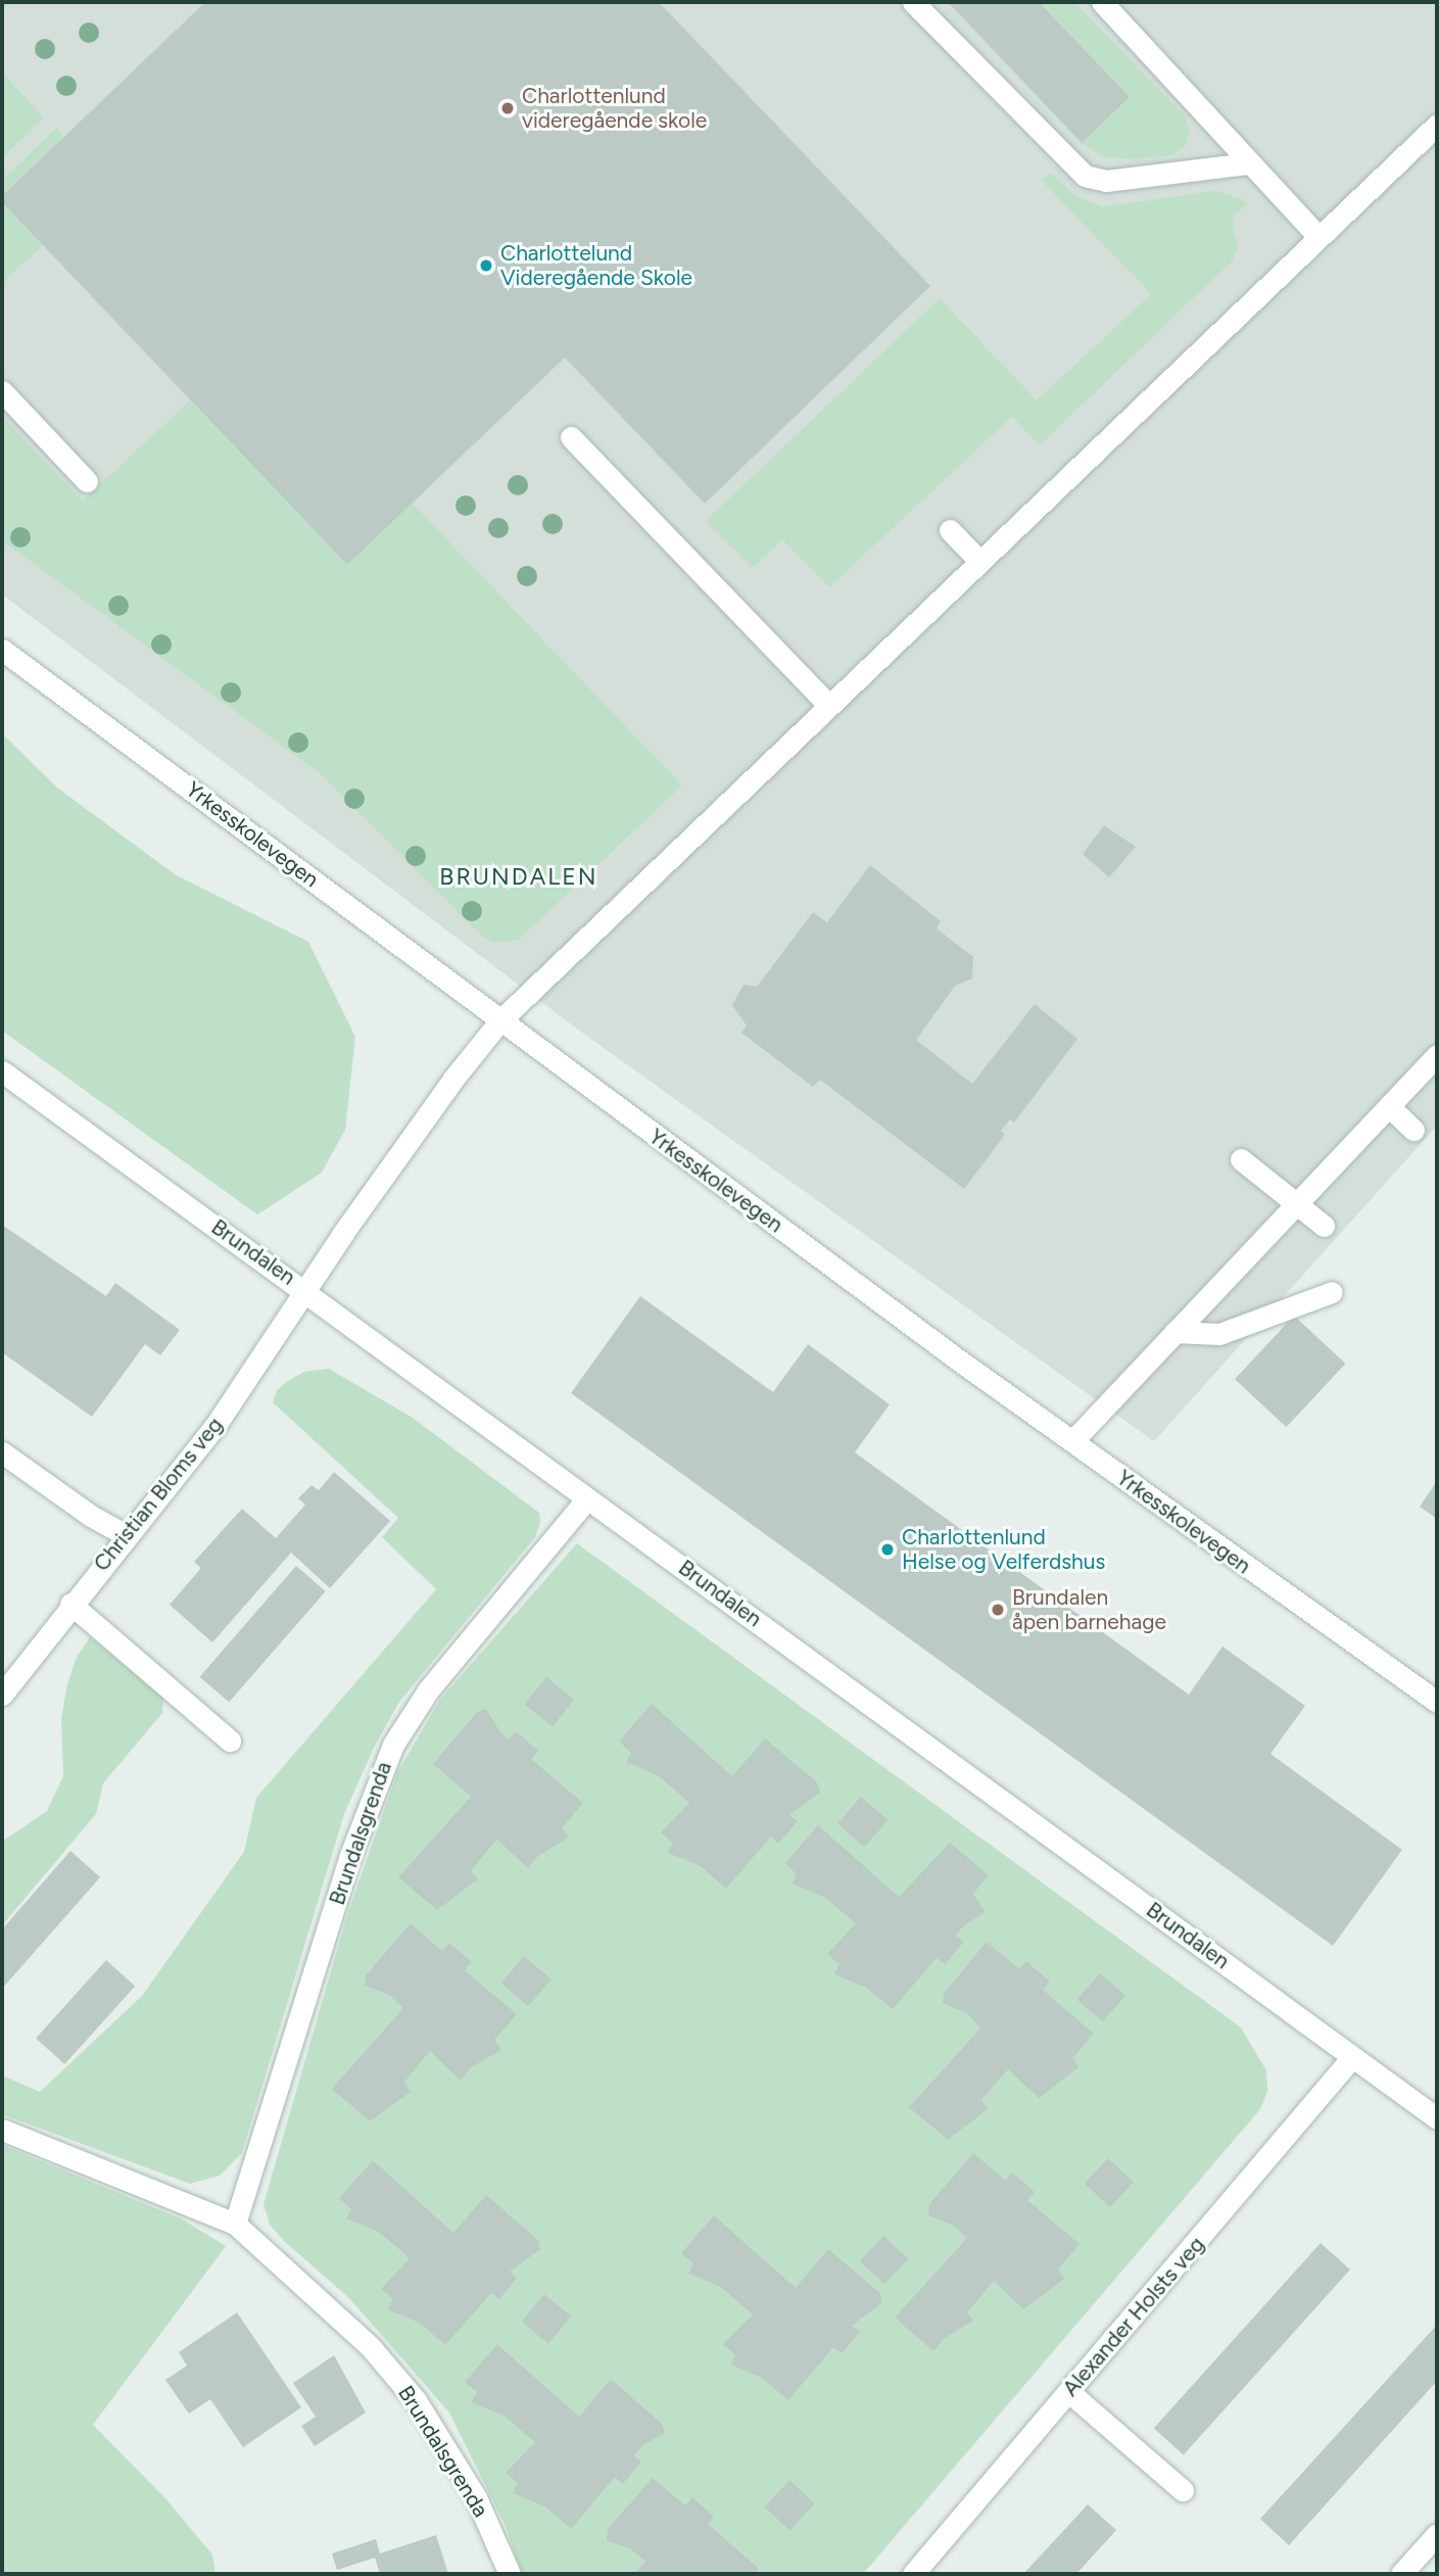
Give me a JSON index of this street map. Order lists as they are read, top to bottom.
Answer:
{
  "streets": {
    "street": [
      "Yrkesskolevegen",
      "Brundalen",
      "Christian Bloms veg",
      "Brundalsgrenda",
      "Alexander Holsts veg"
    ]
  },
  "crossings": [
    ["Yrkesskolevegen", "Christian Bloms veg"],
    ["Brundalen", "Christian Bloms veg"],
    ["Brundalen", "Brundalsgrenda"],
    ["Brundalen", "Alexander Holsts veg"]
  ],
  "districts": ["BRUNDALEN"],
  "places": [
    "Charlottenlund videregående skole",
    "Charlottelund Videregående Skole",
    "Charlottenlund Helse og Velferdshus",
    "Brundalen åpen barnehage"
  ]
}
